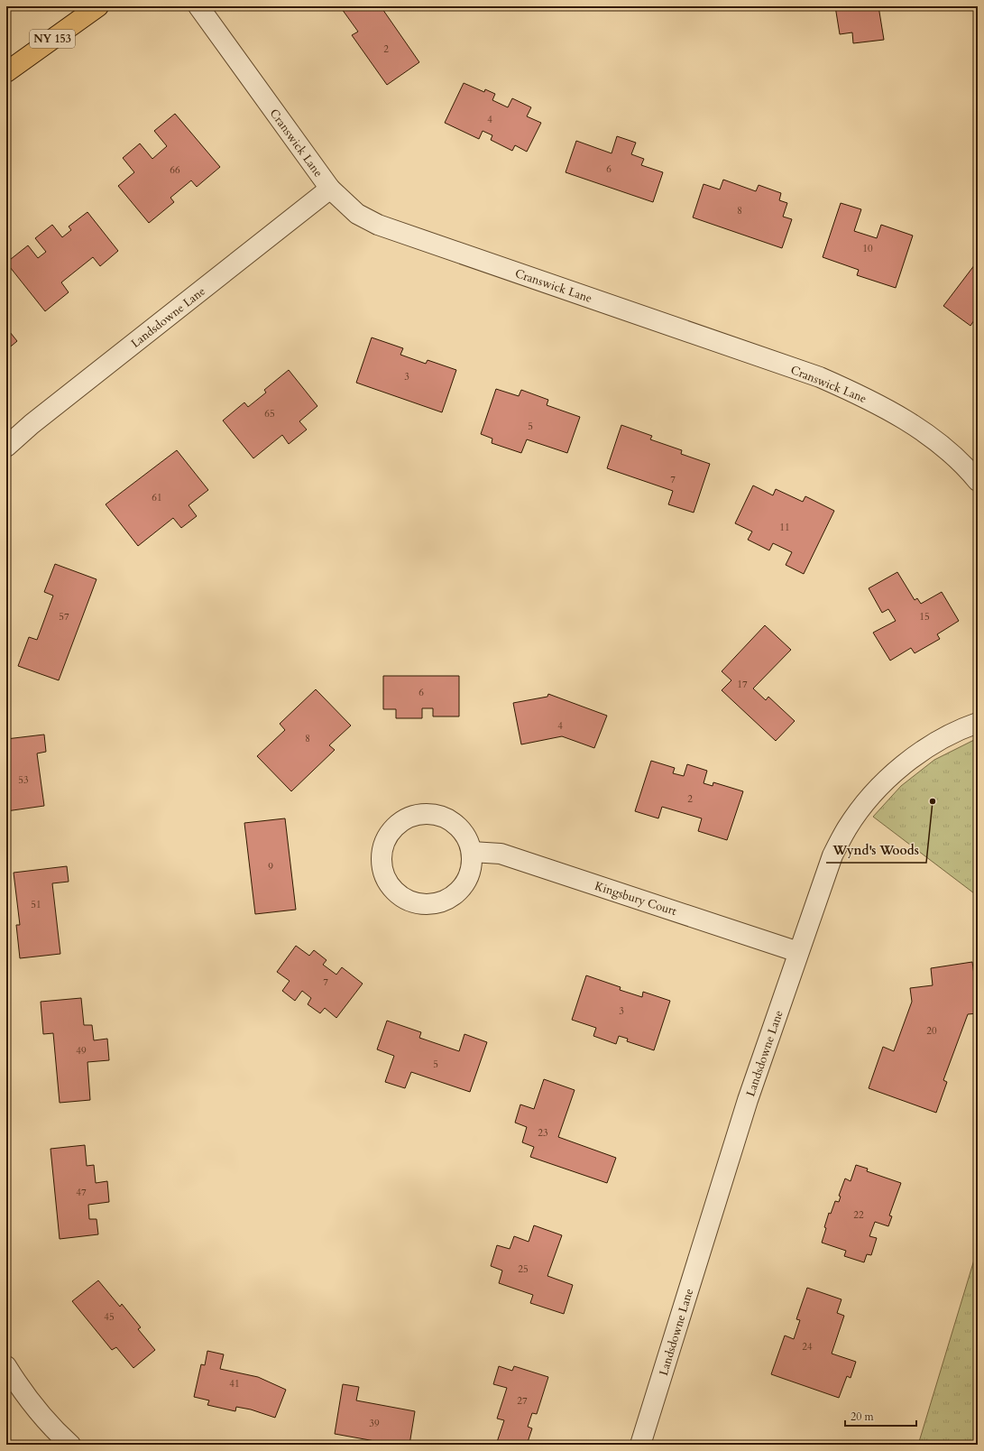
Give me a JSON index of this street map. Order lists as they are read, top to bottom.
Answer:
{
  "streets": {
    "main road": ["NY 153"],
    "street": ["Cranswick Lane", "Landsdowne Lane", "Kingsbury Court"]
  },
  "crossings": [
    ["Cranswick Lane", "Landsdowne Lane"],
    ["Landsdowne Lane", "Kingsbury Court"]
  ],
  "places": ["Wynd's Woods"],
  "house_numbers": [
    "2",
    "4",
    "6",
    "66",
    "8",
    "10",
    "3",
    "65",
    "5",
    "7",
    "61",
    "11",
    "57",
    "15",
    "17",
    "6",
    "4",
    "8",
    "53",
    "2",
    "9",
    "51",
    "7",
    "3",
    "20",
    "49",
    "5",
    "23",
    "47",
    "22",
    "25",
    "45",
    "24",
    "41",
    "27",
    "39"
  ],
  "scale_bar": "20 m"
}
